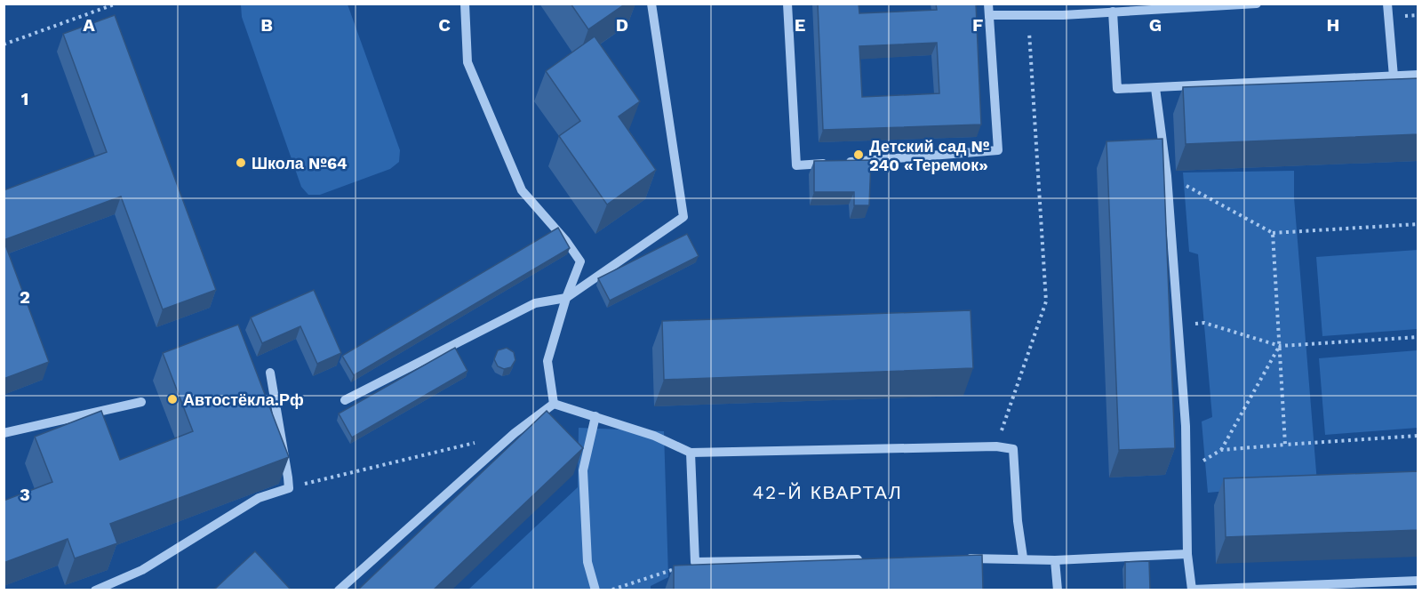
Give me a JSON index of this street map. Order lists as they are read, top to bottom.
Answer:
{
  "districts": ["42-Й КВАРТАЛ"],
  "places": ["Детский сад № 240 «Теремок»", "Школа №64", "Автостёкла.Рф"],
  "grid": {
    "columns": [
      "A",
      "B",
      "C",
      "D",
      "E",
      "F",
      "G",
      "H"
    ],
    "rows": ["1", "2", "3"]
  }
}
